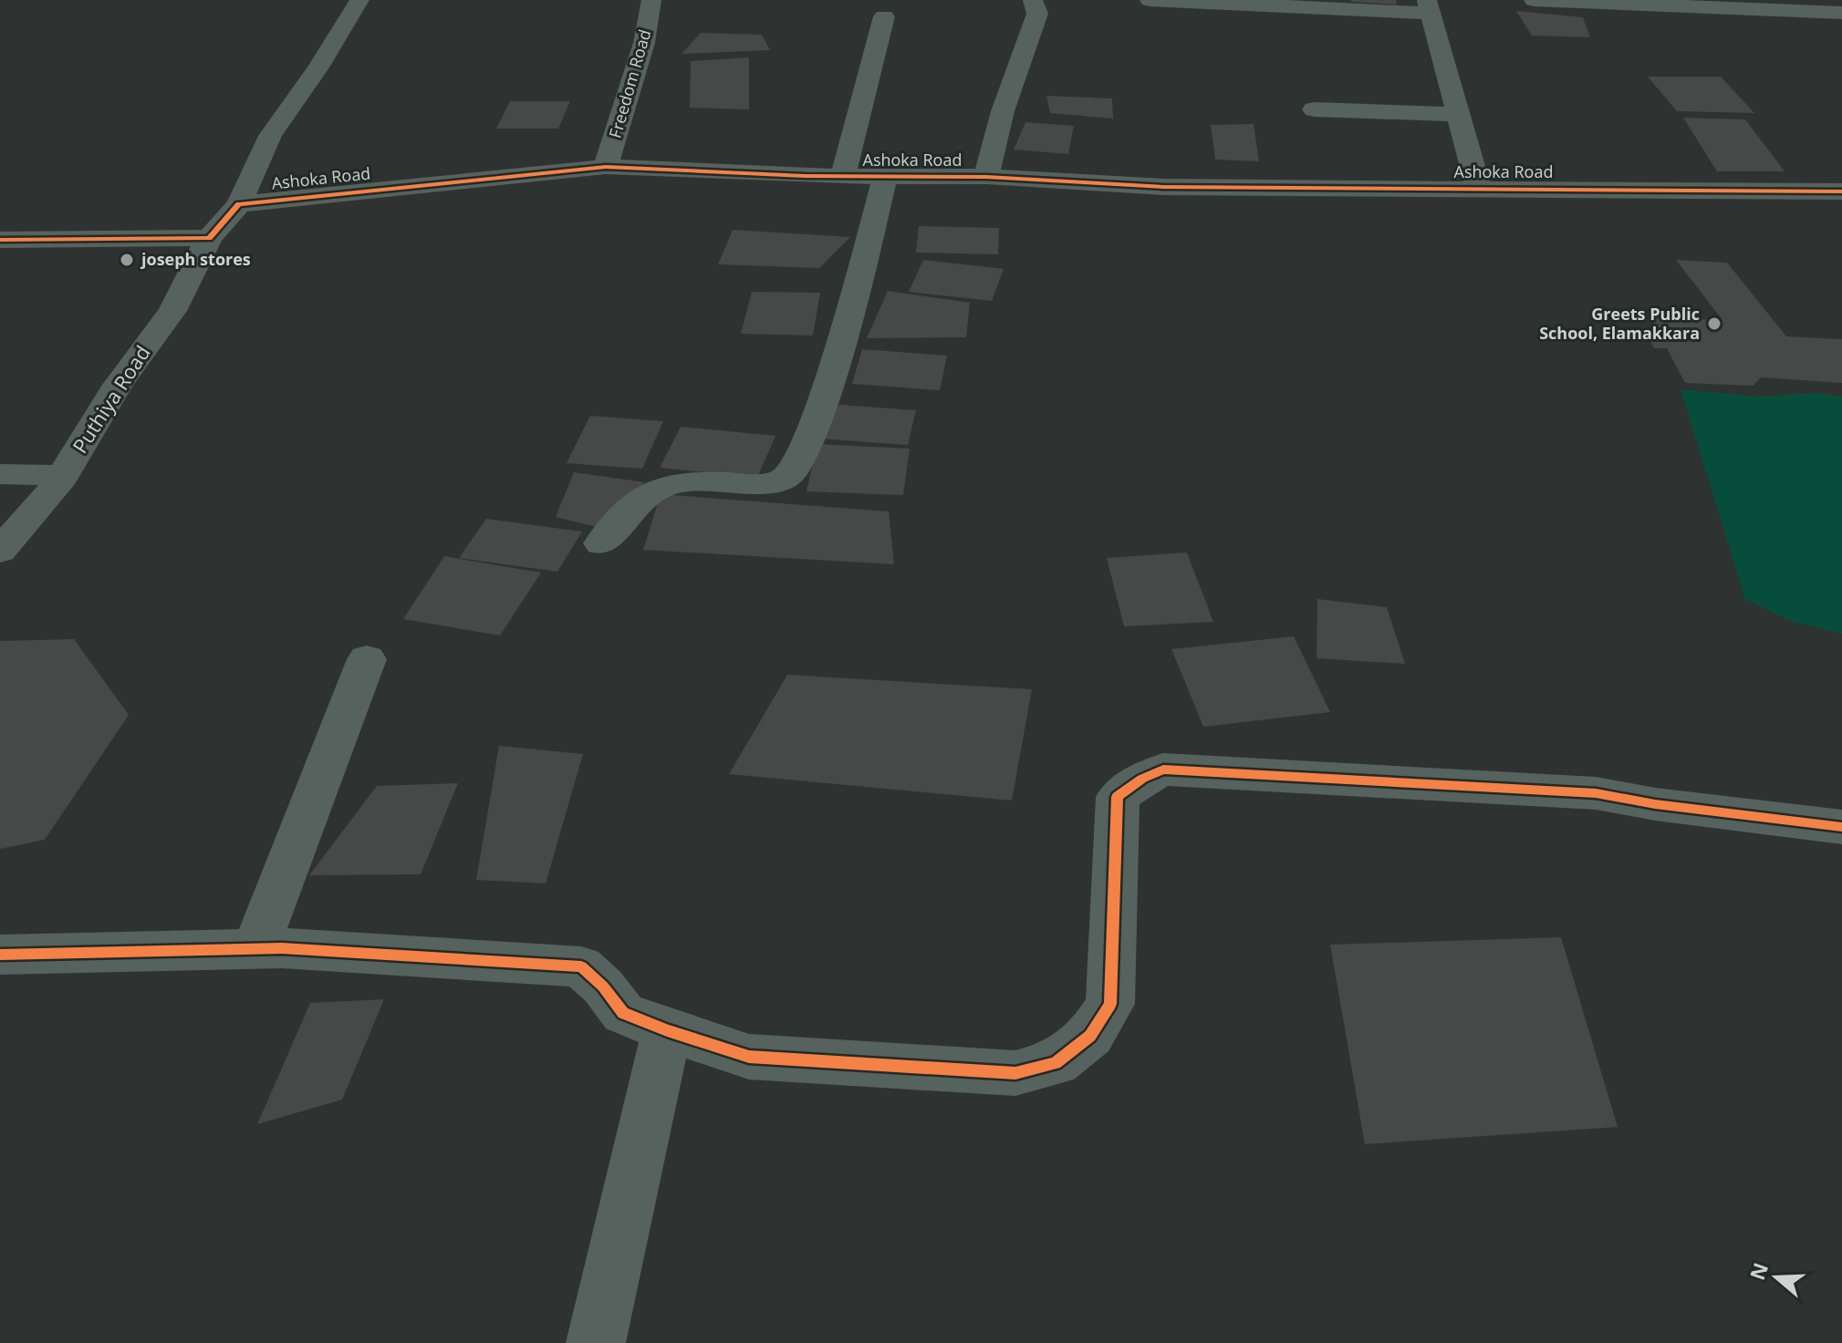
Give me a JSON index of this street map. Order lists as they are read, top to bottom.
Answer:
{
  "streets": {
    "street": ["Freedom Road", "Ashoka Road", "Puthiya Road"]
  },
  "crossings": [
    ["Freedom Road", "Ashoka Road"]
  ],
  "places": ["joseph stores", "Greets Public School, Elamakkara"],
  "north": "left"
}
